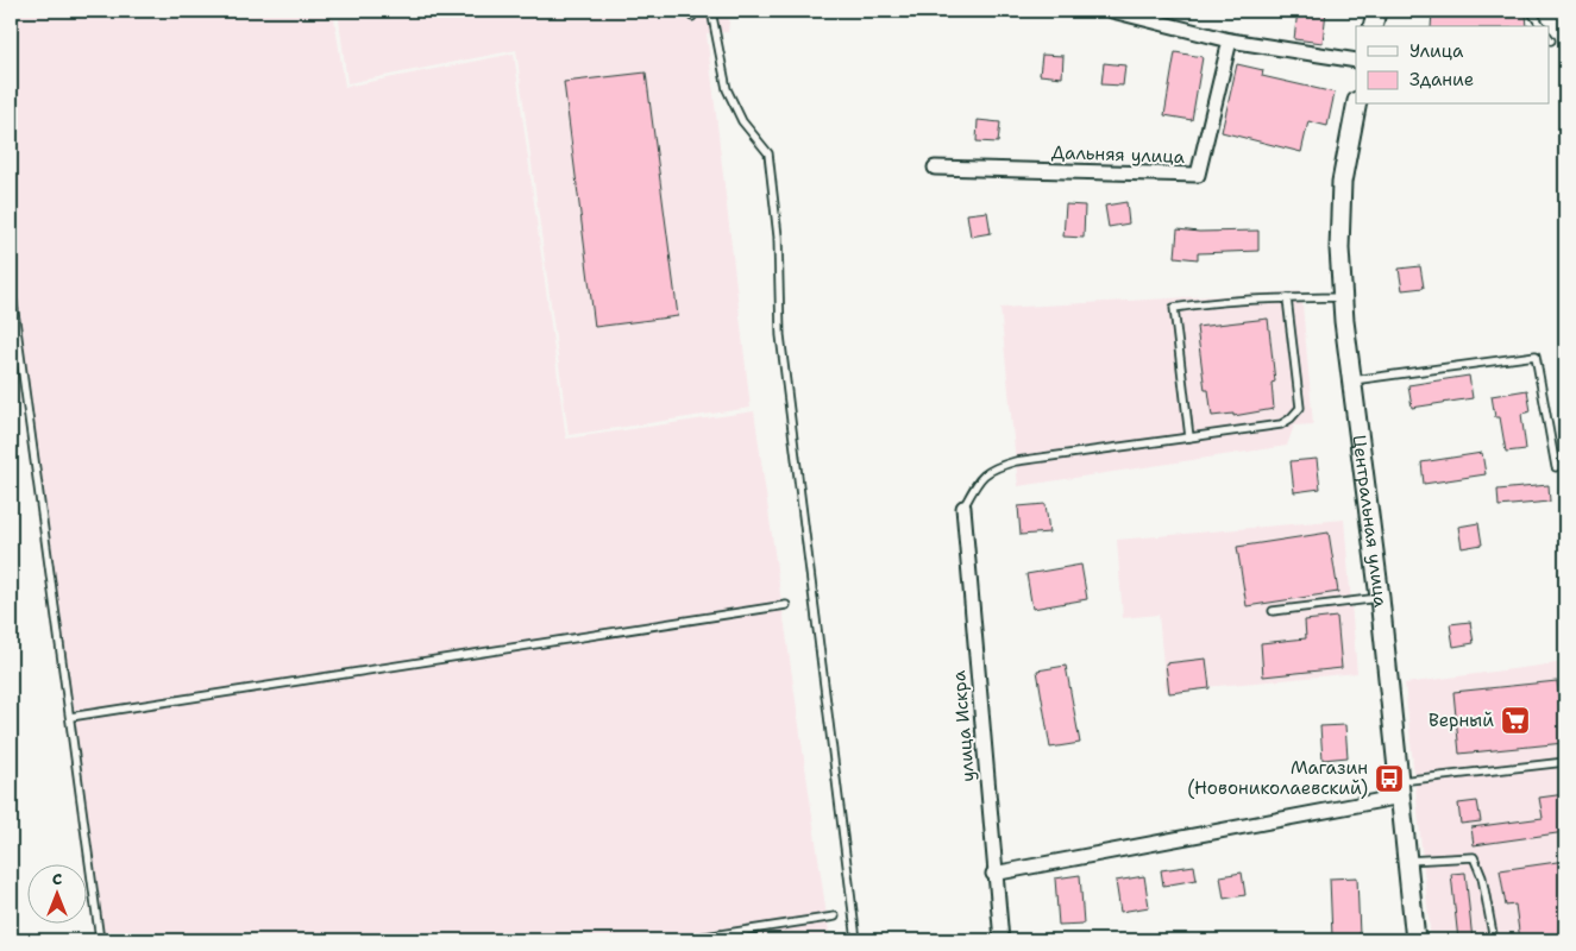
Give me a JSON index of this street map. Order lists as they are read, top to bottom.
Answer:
{
  "streets": {
    "main road": ["Центральная улица"],
    "street": ["Дальняя улица", "улица Искра"]
  },
  "places": {
    "supermarket": ["Верный"],
    "bus stop": ["Магазин (Новониколаевский)"]
  },
  "legend": ["Улица", "Здание"],
  "north": "top"
}
